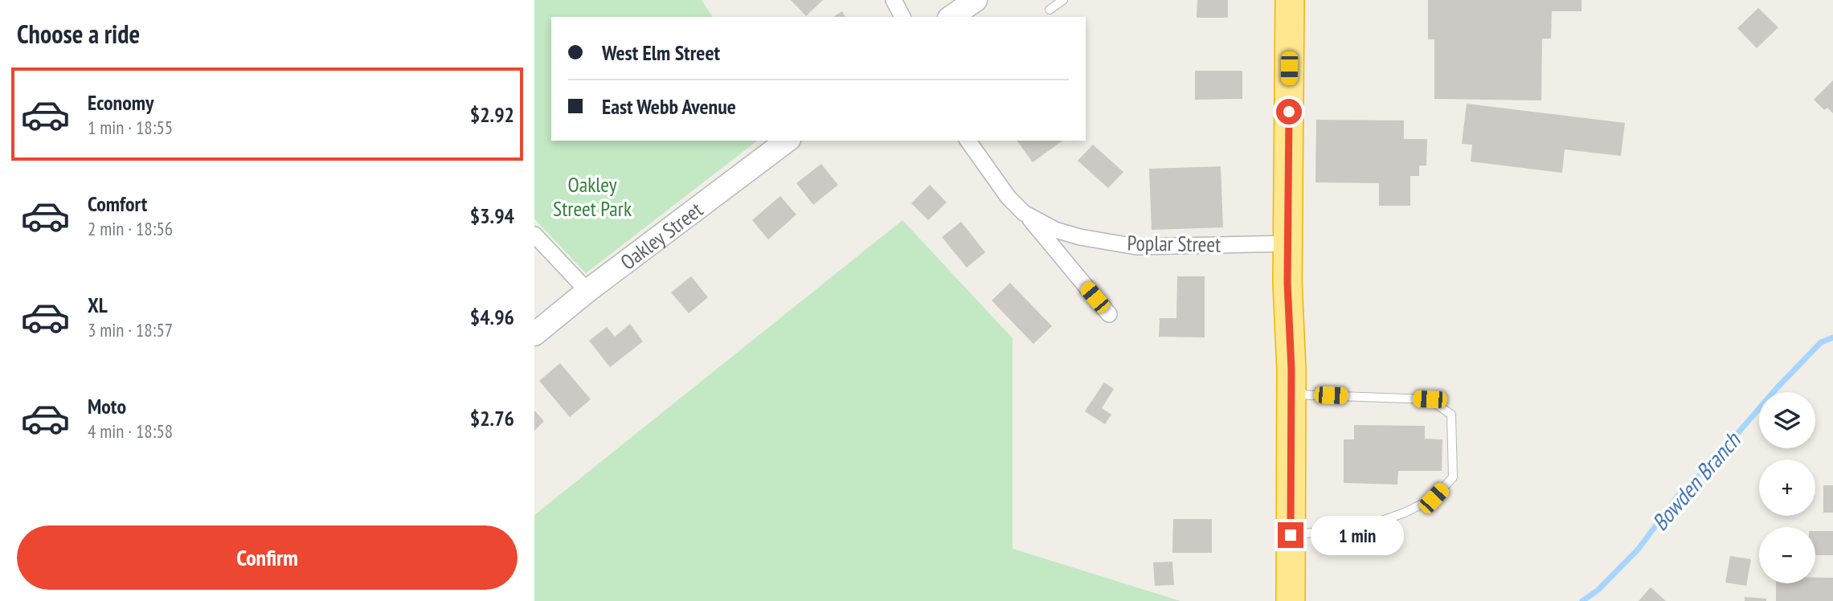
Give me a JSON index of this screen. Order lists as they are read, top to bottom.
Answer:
{
  "streets": {
    "street": ["Oakley Street", "Poplar Street"]
  },
  "water": ["Bowden Branch"],
  "parks": ["Oakley Street Park"],
  "page": {
    "heading": "Choose a ride",
    "banner": ["West Elm Street", "East Webb Avenue"],
    "list": [
      {
        "name": "Economy",
        "note": "1 min · 18:55",
        "value": "$2.92"
      },
      {
        "name": "Comfort",
        "note": "2 min · 18:56",
        "value": "$3.94"
      },
      {
        "name": "XL",
        "note": "3 min · 18:57",
        "value": "$4.96"
      },
      {
        "name": "Moto",
        "note": "4 min · 18:58",
        "value": "$2.76"
      }
    ],
    "map_buttons": ["+", "−"],
    "buttons": "Confirm",
    "bubble": "1 min"
  }
}
